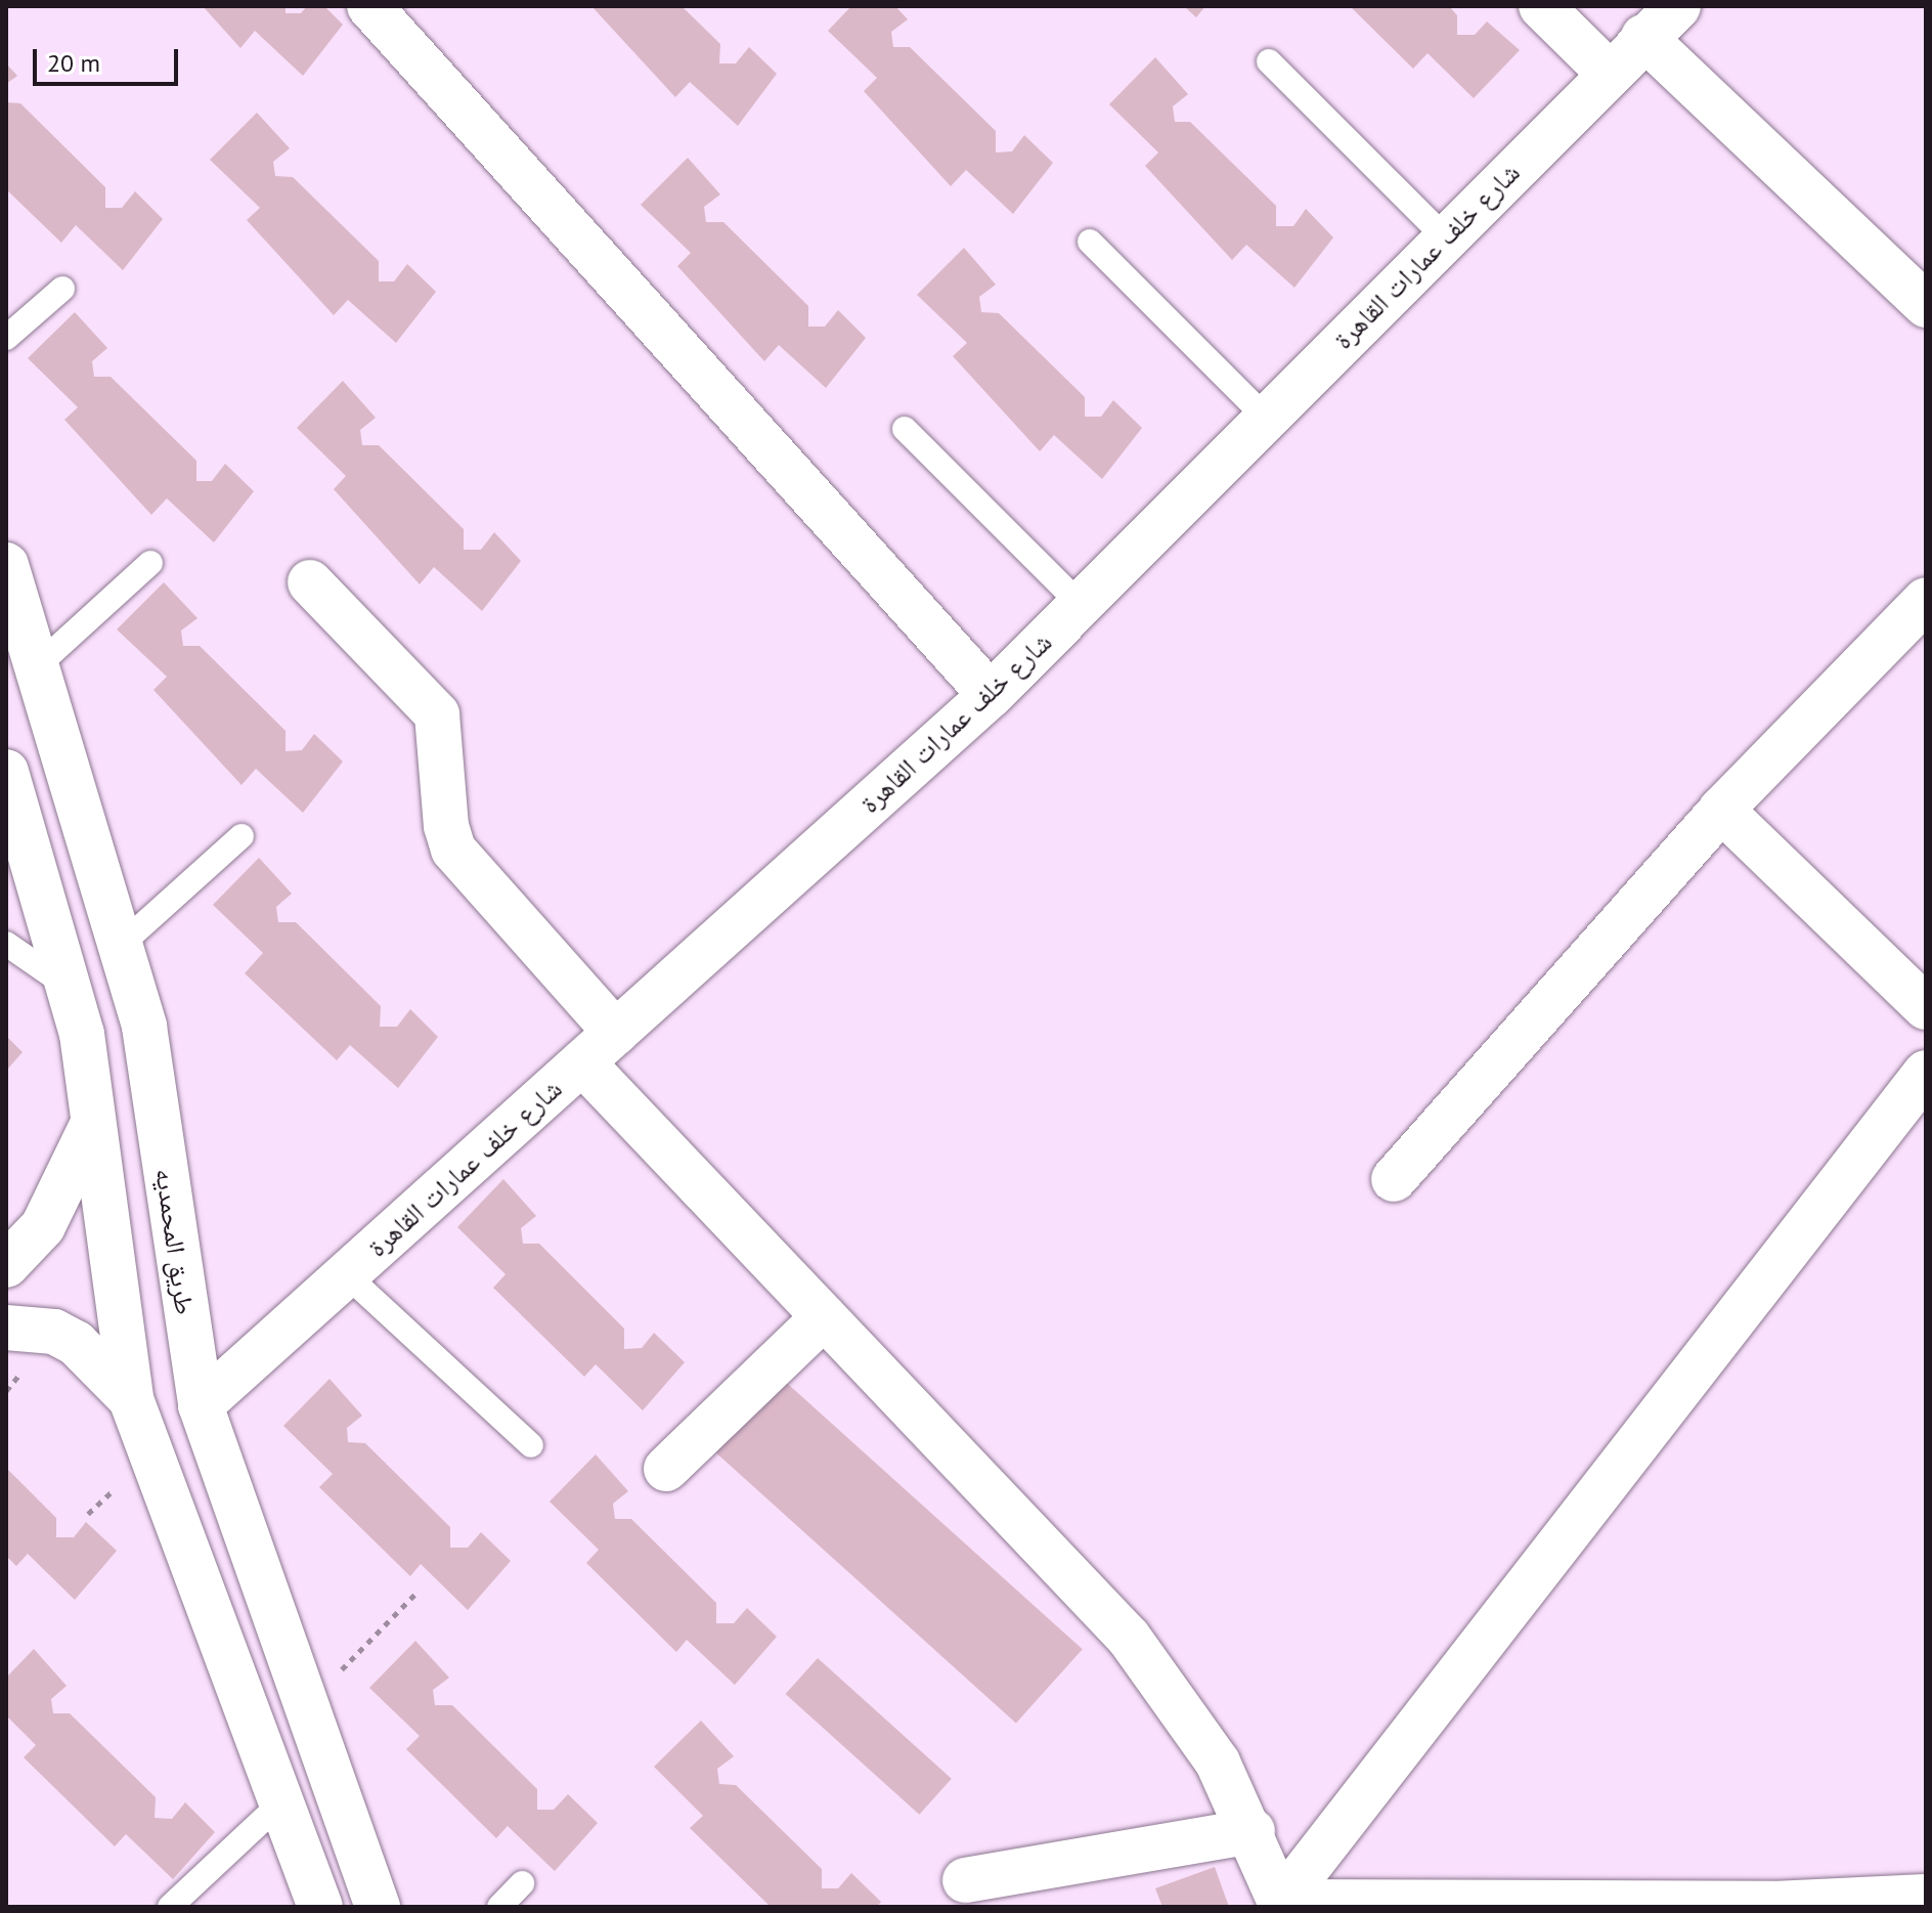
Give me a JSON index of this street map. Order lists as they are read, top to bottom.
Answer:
{
  "streets": {
    "street": ["شارع خلف عمارات القاهرة", "طريق المحمديه"]
  },
  "crossings": [
    ["شارع خلف عمارات القاهرة", "طريق المحمديه"]
  ],
  "scale_bar": "20 m"
}
